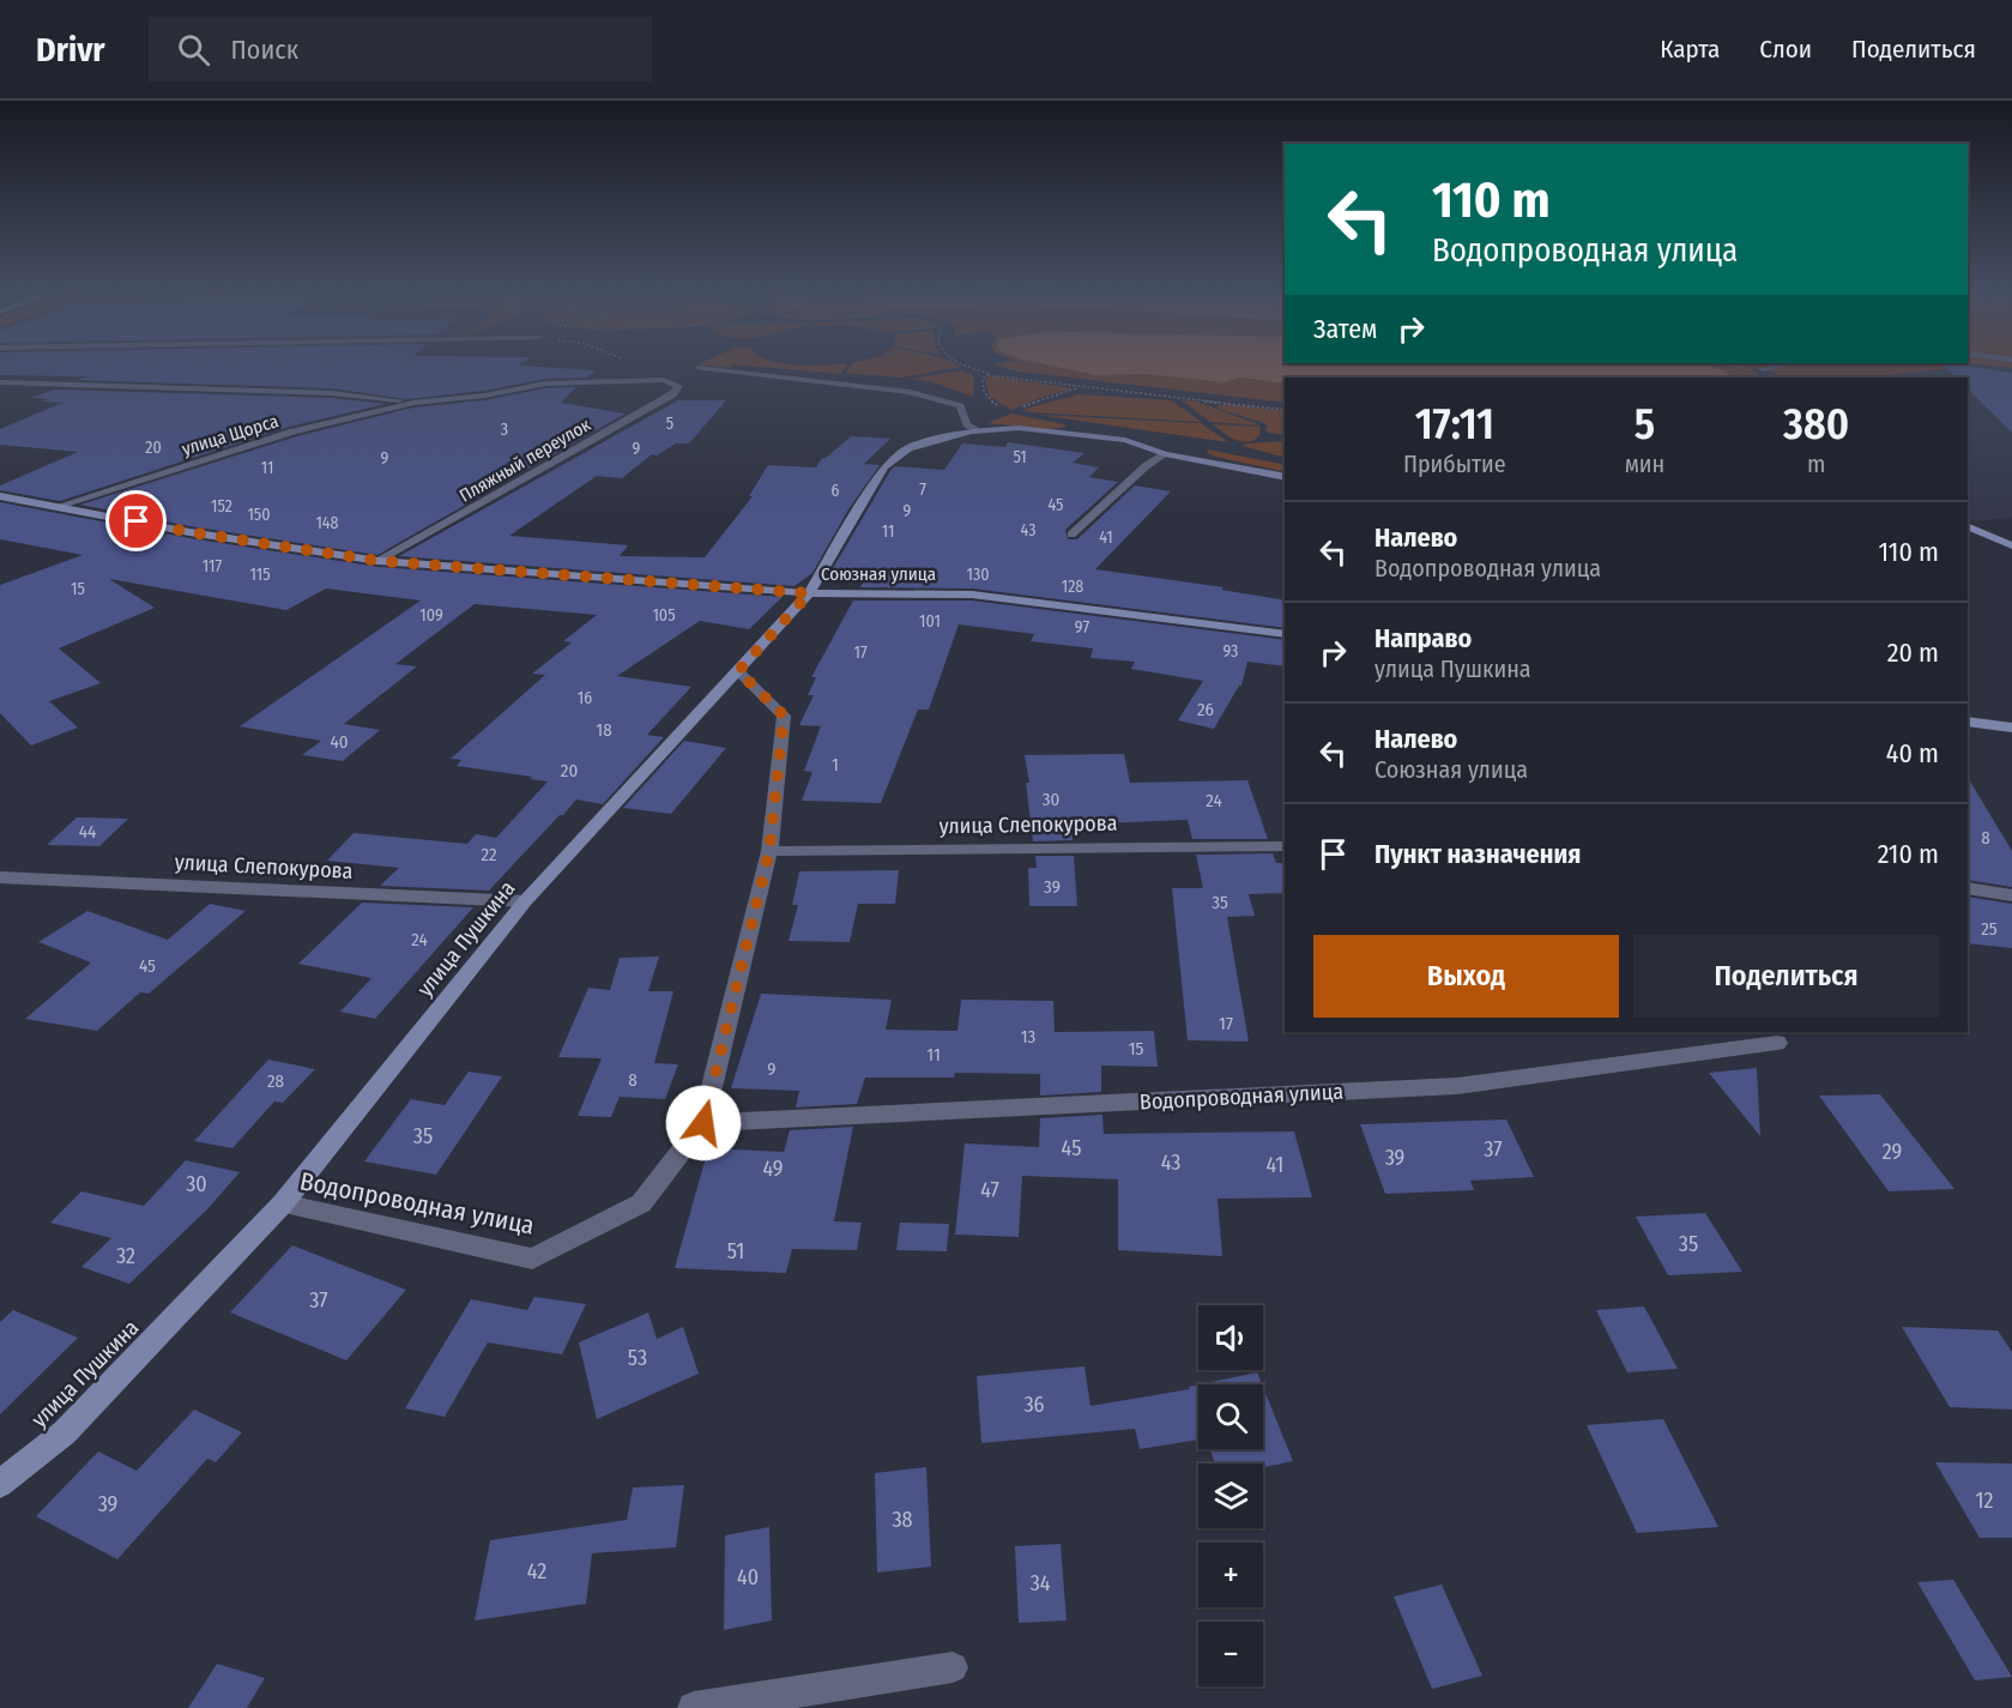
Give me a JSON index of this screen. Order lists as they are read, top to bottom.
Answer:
{
  "streets": {
    "street": [
      "улица Щорса",
      "Пляжный переулок",
      "Союзная улица",
      "улица Слепокурова",
      "улица Пушкина",
      "Водопроводная улица"
    ]
  },
  "crossings": [
    ["улица Щорса", "Пляжный переулок"],
    ["улица Щорса", "Союзная улица"],
    ["Пляжный переулок", "Союзная улица"],
    ["Союзная улица", "улица Пушкина"],
    ["улица Слепокурова", "улица Пушкина"],
    ["улица Слепокурова", "Водопроводная улица"],
    ["улица Пушкина", "Водопроводная улица"]
  ],
  "house_numbers": [
    "5",
    "3",
    "20",
    "9",
    "51",
    "9",
    "11",
    "7",
    "6",
    "45",
    "152",
    "9",
    "150",
    "148",
    "43",
    "11",
    "41",
    "117",
    "115",
    "130",
    "128",
    "15",
    "109",
    "105",
    "101",
    "97",
    "93",
    "17",
    "16",
    "26",
    "18",
    "40",
    "1",
    "20",
    "30",
    "24",
    "44",
    "8",
    "22",
    "39",
    "35",
    "25",
    "24",
    "45",
    "17",
    "13",
    "15",
    "11",
    "9",
    "8",
    "28",
    "35",
    "45",
    "37",
    "29",
    "39",
    "43",
    "41",
    "49",
    "30",
    "47",
    "35",
    "51",
    "32",
    "37",
    "53",
    "36",
    "12",
    "39",
    "38",
    "42",
    "40",
    "34"
  ],
  "page": {
    "header": "Drivr",
    "search": "Поиск",
    "nav": ["Карта", "Слои", "Поделиться"],
    "turn": ["110 m", "Водопроводная улица"],
    "then": "Затем",
    "eta": [
      "17:11",
      "Прибытие",
      "5",
      "мин",
      "380",
      "m"
    ],
    "list": [
      {
        "name": "Налево",
        "note": "Водопроводная улица",
        "value": "110 m"
      },
      {
        "name": "Направо",
        "note": "улица Пушкина",
        "value": "20 m"
      },
      {
        "name": "Налево",
        "note": "Союзная улица",
        "value": "40 m"
      },
      {
        "name": "Пункт назначения",
        "value": "210 m"
      }
    ],
    "buttons": ["Выход", "Поделиться"],
    "map_buttons": ["+", "−"]
  }
}
